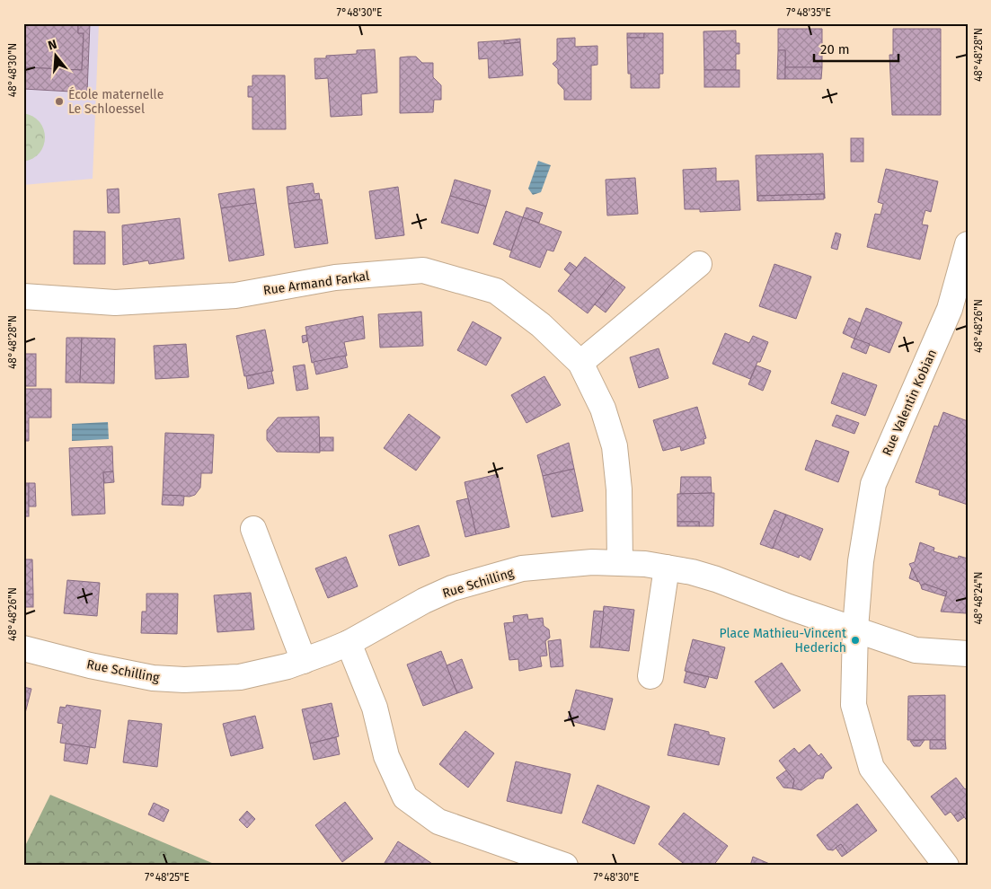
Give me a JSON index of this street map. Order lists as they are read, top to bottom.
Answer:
{
  "streets": {
    "street": ["Rue Armand Farkal", "Rue Valentin Kobian", "Rue Schilling"]
  },
  "crossings": [
    ["Rue Armand Farkal", "Rue Schilling"],
    ["Rue Valentin Kobian", "Rue Schilling"]
  ],
  "places": ["École maternelle Le Schloessel", "Place Mathieu-Vincent Hederich"],
  "scale_bar": "20 m",
  "north": "top",
  "coordinates": [
    "7°48'30\"E",
    "7°48'35\"E",
    "48°48'28\"N",
    "48°48'30\"N",
    "48°48'26\"N",
    "48°48'24\"N",
    "7°48'25\"E"
  ]
}
